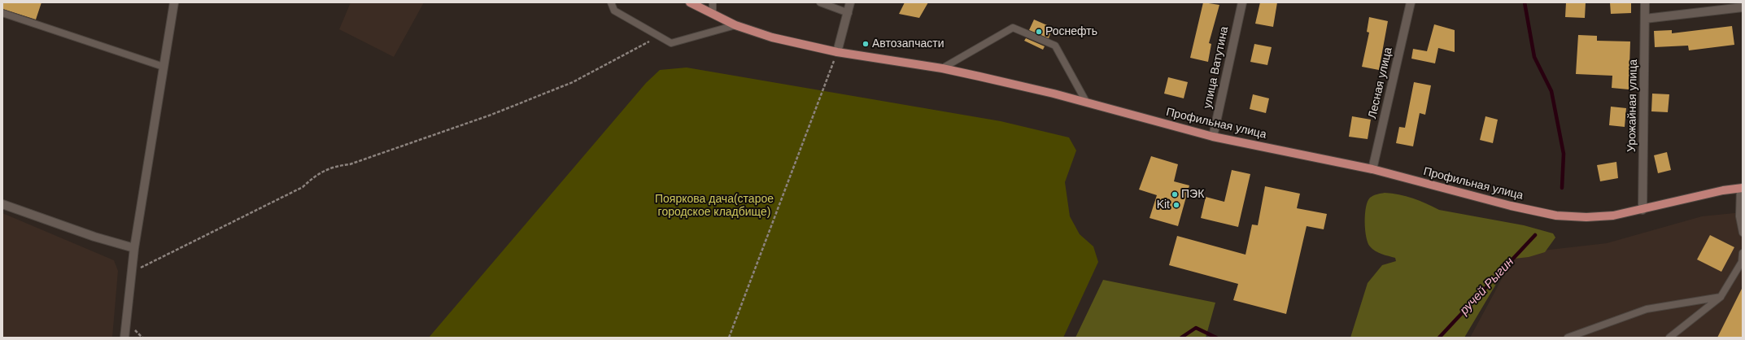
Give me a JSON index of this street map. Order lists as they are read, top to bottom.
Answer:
{
  "streets": {
    "main road": ["Профильная улица"],
    "street": ["улица Ватутина", "Лесная улица", "Урожайная улица"]
  },
  "crossings": [
    ["улица Ватутина", "Профильная улица"],
    ["Лесная улица", "Профильная улица"],
    ["Урожайная улица", "Профильная улица"]
  ],
  "water": ["ручей Рыгин"],
  "parks": ["Пояркова дача(старое городское кладбище)"],
  "places": [
    "Роснефть",
    "Автозапчасти",
    "ПЭК",
    "Kit"
  ]
}
